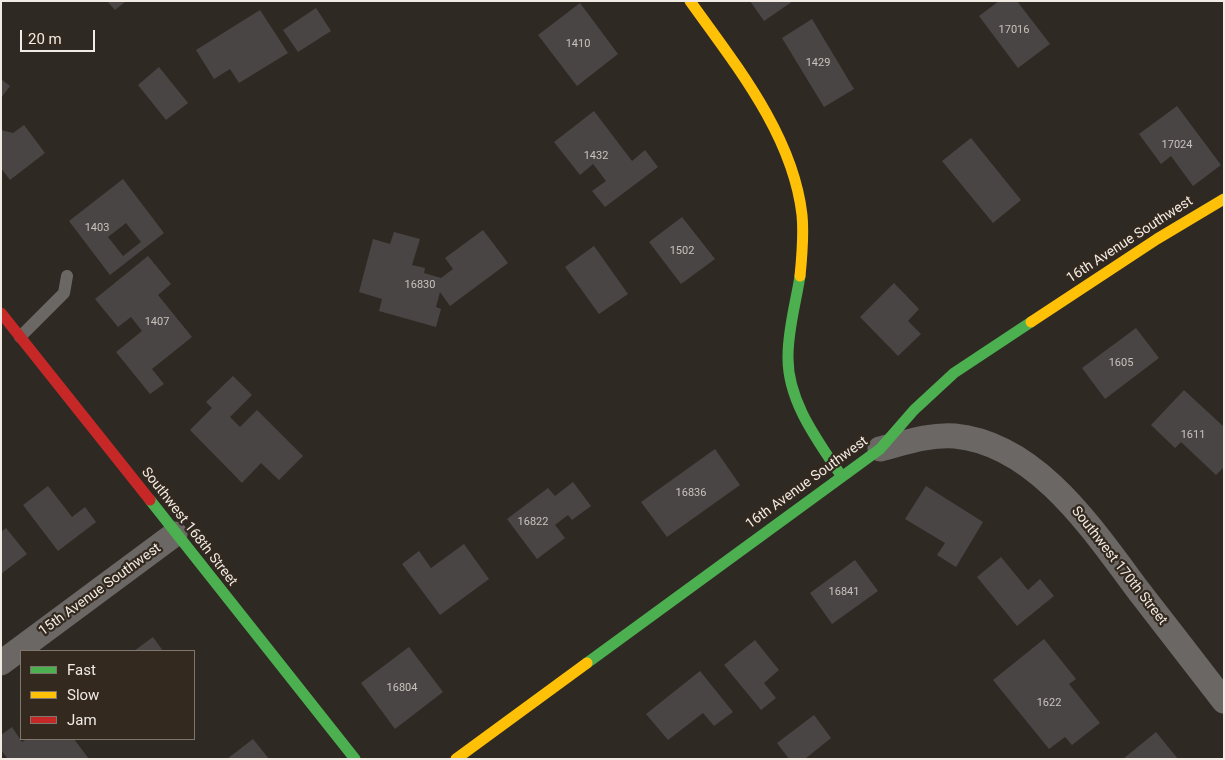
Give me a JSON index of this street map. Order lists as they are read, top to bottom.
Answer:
{
  "streets": {
    "street": [
      "16th Avenue Southwest",
      "Southwest 168th Street",
      "Southwest 170th Street",
      "15th Avenue Southwest"
    ]
  },
  "crossings": [
    ["16th Avenue Southwest", "Southwest 170th Street"],
    ["Southwest 168th Street", "15th Avenue Southwest"]
  ],
  "house_numbers": [
    "17016",
    "1410",
    "1429",
    "17024",
    "1432",
    "1403",
    "1502",
    "16830",
    "1407",
    "1605",
    "1611",
    "16836",
    "16822",
    "16841",
    "16804",
    "1622"
  ],
  "legend": ["Fast", "Slow", "Jam"],
  "scale_bar": "20 m"
}
